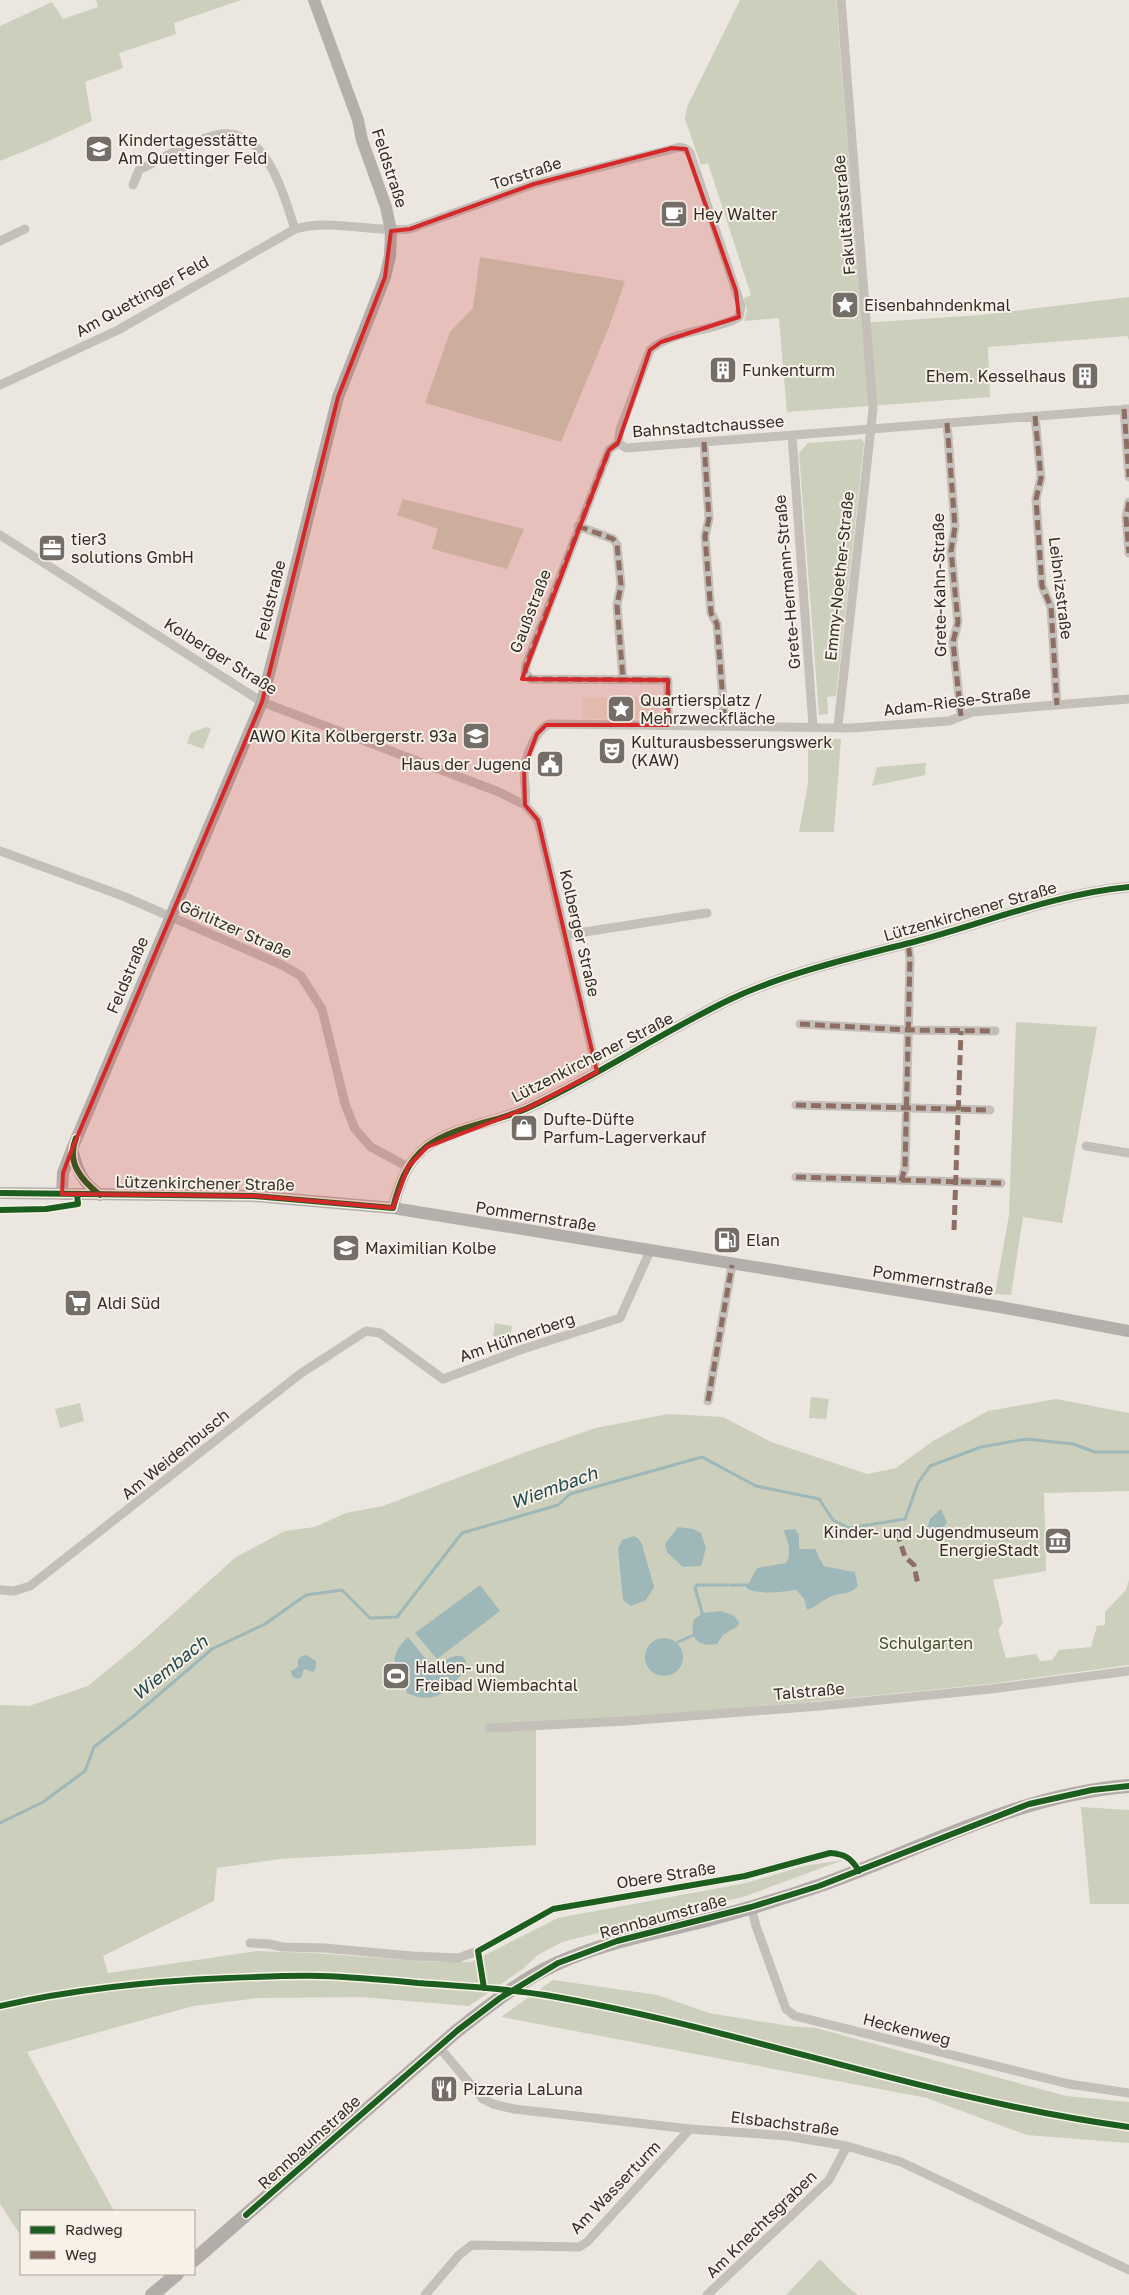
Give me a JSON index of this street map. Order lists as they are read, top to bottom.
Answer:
{
  "streets": {
    "main road": [
      "Feldstraße",
      "Lützenkirchener Straße",
      "Pommernstraße",
      "Rennbaumstraße"
    ],
    "street": [
      "Torstraße",
      "Fakultätsstraße",
      "Am Quettinger Feld",
      "Bahnstadtchaussee",
      "Emmy-Noether-Straße",
      "Grete-Hermann-Straße",
      "Grete-Kahn-Straße",
      "Leibnizstraße",
      "Gaußstraße",
      "Kolberger Straße",
      "Adam-Riese-Straße",
      "Görlitzer Straße",
      "Am Hühnerberg",
      "Am Weidenbusch",
      "Talstraße",
      "Obere Straße",
      "Heckenweg",
      "Elsbachstraße",
      "Am Wasserturm",
      "Am Knechtsgraben"
    ]
  },
  "crossings": [
    ["Feldstraße", "Torstraße"],
    ["Feldstraße", "Am Quettinger Feld"],
    ["Feldstraße", "Kolberger Straße"],
    ["Feldstraße", "Lützenkirchener Straße"],
    ["Feldstraße", "Görlitzer Straße"],
    ["Torstraße", "Am Quettinger Feld"],
    ["Torstraße", "Bahnstadtchaussee"],
    ["Fakultätsstraße", "Bahnstadtchaussee"],
    ["Fakultätsstraße", "Emmy-Noether-Straße"],
    ["Bahnstadtchaussee", "Emmy-Noether-Straße"],
    ["Bahnstadtchaussee", "Grete-Hermann-Straße"],
    ["Bahnstadtchaussee", "Grete-Kahn-Straße"],
    ["Bahnstadtchaussee", "Leibnizstraße"],
    ["Bahnstadtchaussee", "Gaußstraße"],
    ["Emmy-Noether-Straße", "Adam-Riese-Straße"],
    ["Grete-Hermann-Straße", "Adam-Riese-Straße"],
    ["Grete-Kahn-Straße", "Adam-Riese-Straße"],
    ["Leibnizstraße", "Adam-Riese-Straße"],
    ["Gaußstraße", "Adam-Riese-Straße"],
    ["Kolberger Straße", "Lützenkirchener Straße"],
    ["Lützenkirchener Straße", "Görlitzer Straße"],
    ["Lützenkirchener Straße", "Pommernstraße"],
    ["Pommernstraße", "Am Hühnerberg"],
    ["Am Hühnerberg", "Am Weidenbusch"],
    ["Obere Straße", "Rennbaumstraße"],
    ["Rennbaumstraße", "Heckenweg"],
    ["Rennbaumstraße", "Elsbachstraße"],
    ["Elsbachstraße", "Am Wasserturm"],
    ["Elsbachstraße", "Am Knechtsgraben"]
  ],
  "water": ["Wiembach"],
  "parks": ["Schulgarten"],
  "places": {
    "school or university": ["Kindertagesstätte Am Quettinger Feld", "AWO Kita Kolbergerstr. 93a", "Maximilian Kolbe"],
    "cafe": ["Hey Walter"],
    "place": ["Eisenbahndenkmal", "Quartiersplatz / Mehrzweckfläche"],
    "building": ["Funkenturm", "Ehem. Kesselhaus"],
    "office": ["tier3 solutions GmbH"],
    "theatre": ["Kulturausbesserungswerk (KAW)"],
    "public building": ["Haus der Jugend"],
    "shop": ["Dufte-Düfte Parfum-Lagerverkauf"],
    "fuel station": ["Elan"],
    "supermarket": ["Aldi Süd"],
    "museum": ["Kinder- und Jugendmuseum EnergieStadt"],
    "sports": ["Hallen- und Freibad Wiembachtal"],
    "restaurant": ["Pizzeria LaLuna"]
  },
  "legend": ["Radweg", "Weg"]
}
